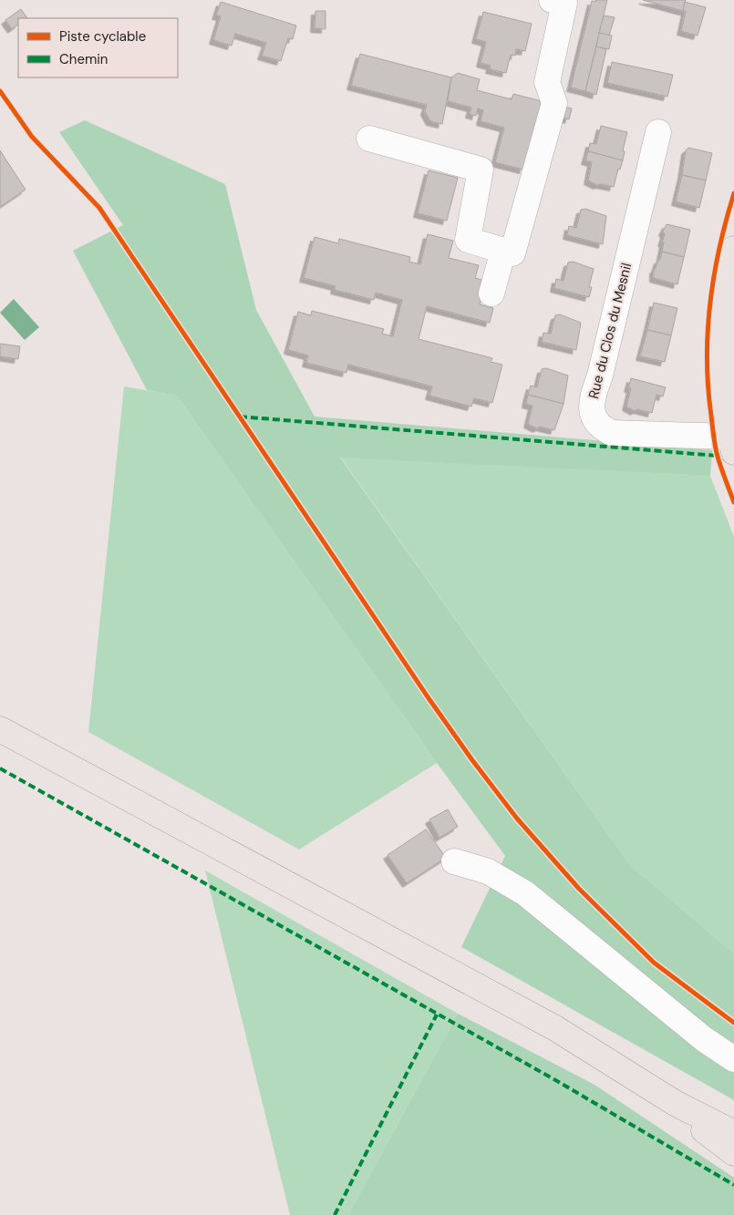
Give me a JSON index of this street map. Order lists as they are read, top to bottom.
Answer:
{
  "streets": {
    "street": ["Rue du Clos du Mesnil"]
  },
  "legend": ["Piste cyclable", "Chemin"]
}
